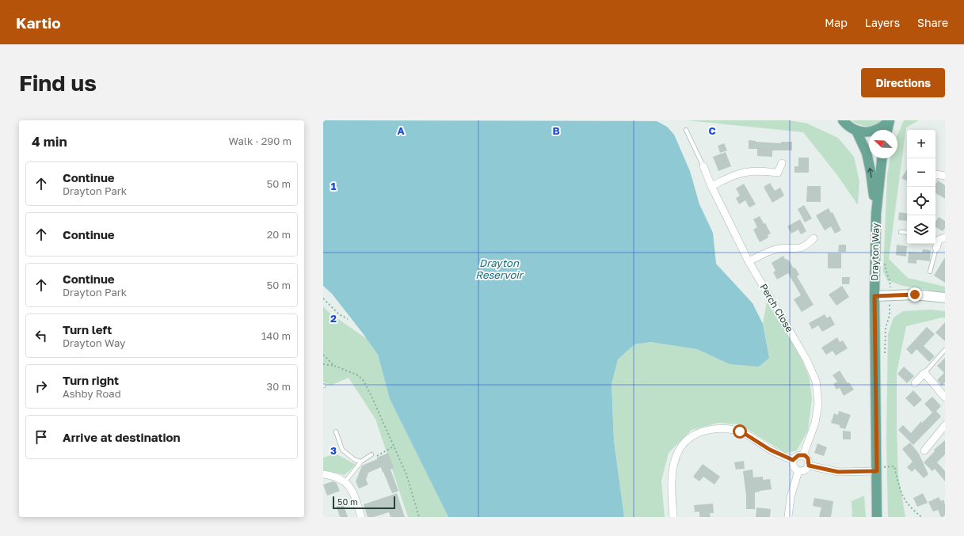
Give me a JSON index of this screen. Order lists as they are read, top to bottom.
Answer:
{
  "streets": {
    "main road": ["Drayton Way"],
    "street": ["Perch Close"]
  },
  "water": ["Drayton Reservoir"],
  "scale_bar": "50 m",
  "north": "top left",
  "page": {
    "header": "Kartio",
    "nav": ["Map", "Layers", "Share"],
    "buttons": "Directions",
    "title": "Find us",
    "heading": ["4 min", "Walk · 290 m"],
    "map_buttons": ["+", "−"],
    "list": [
      ["Continue", "Drayton Park", "50 m"],
      ["Continue", "20 m"],
      ["Continue", "Drayton Park", "50 m"],
      ["Turn left", "Drayton Way", "140 m"],
      ["Turn right", "Ashby Road", "30 m"],
      "Arrive at destination"
    ],
    "scale": "50 m"
  },
  "grid": {
    "columns": ["A", "B", "C"],
    "rows": ["1", "2", "3"]
  }
}
